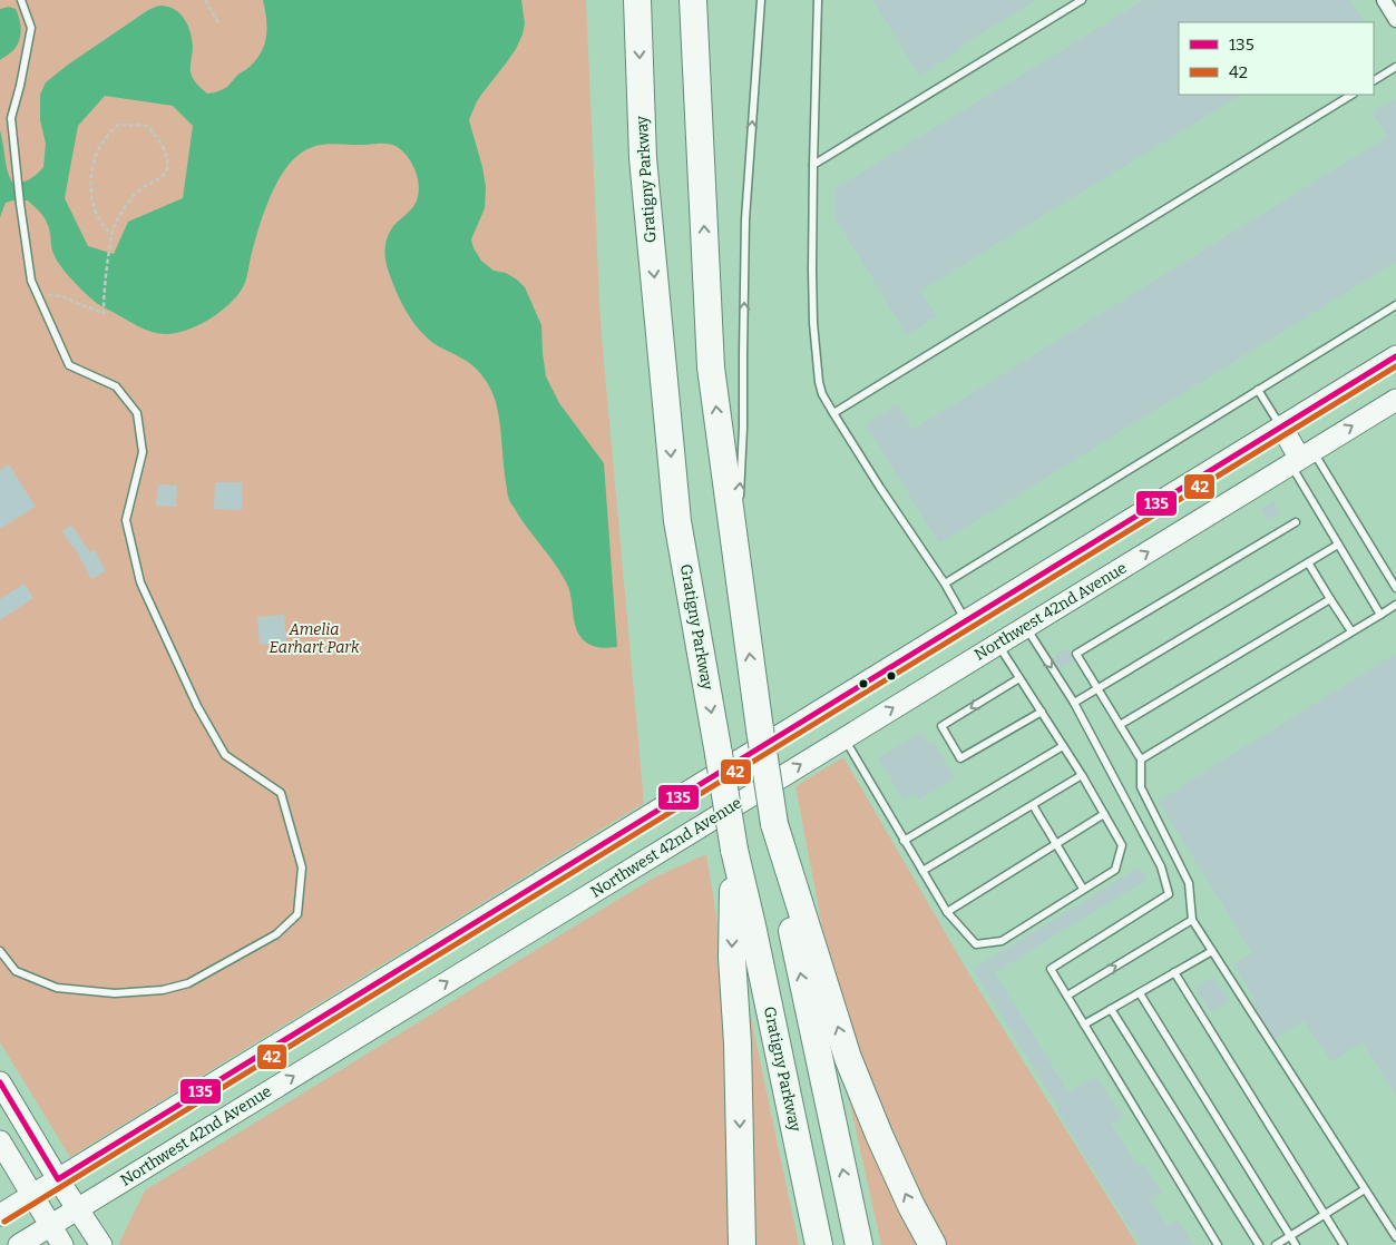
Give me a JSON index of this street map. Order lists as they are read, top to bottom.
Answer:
{
  "streets": {
    "highway": ["Gratigny Parkway"],
    "main road": ["Northwest 42nd Avenue"]
  },
  "parks": ["Amelia Earhart Park"],
  "lines": ["transit line 135", "transit line 42"],
  "legend": ["135", "42"]
}
